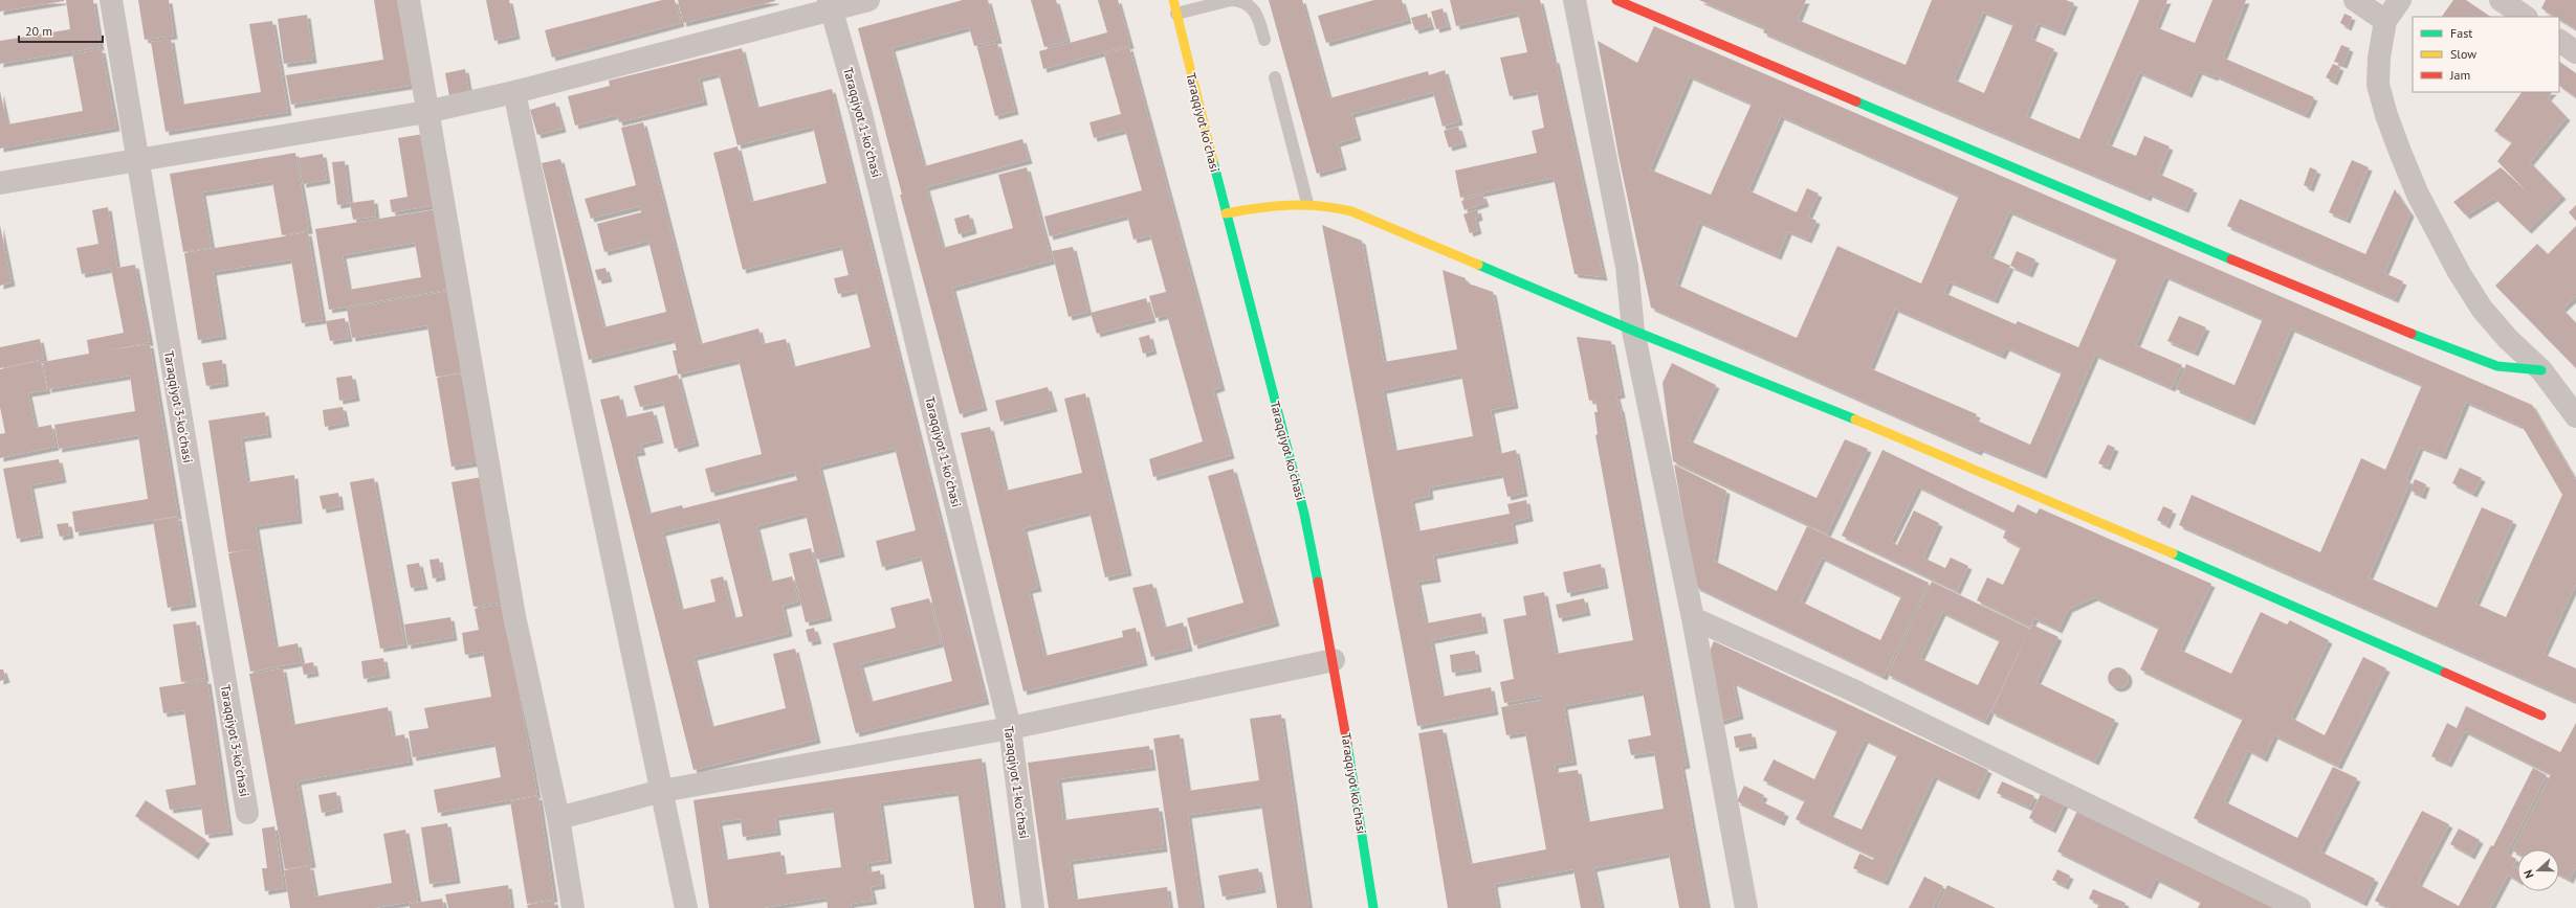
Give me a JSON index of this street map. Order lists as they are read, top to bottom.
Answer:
{
  "streets": {
    "street": ["Taraqqiyot 1-koʻchasi", "Taraqqiyot koʻchasi", "Taraqqiyot 3-koʻchasi"]
  },
  "legend": ["Fast", "Slow", "Jam"],
  "scale_bar": "20 m",
  "north": "left"
}
